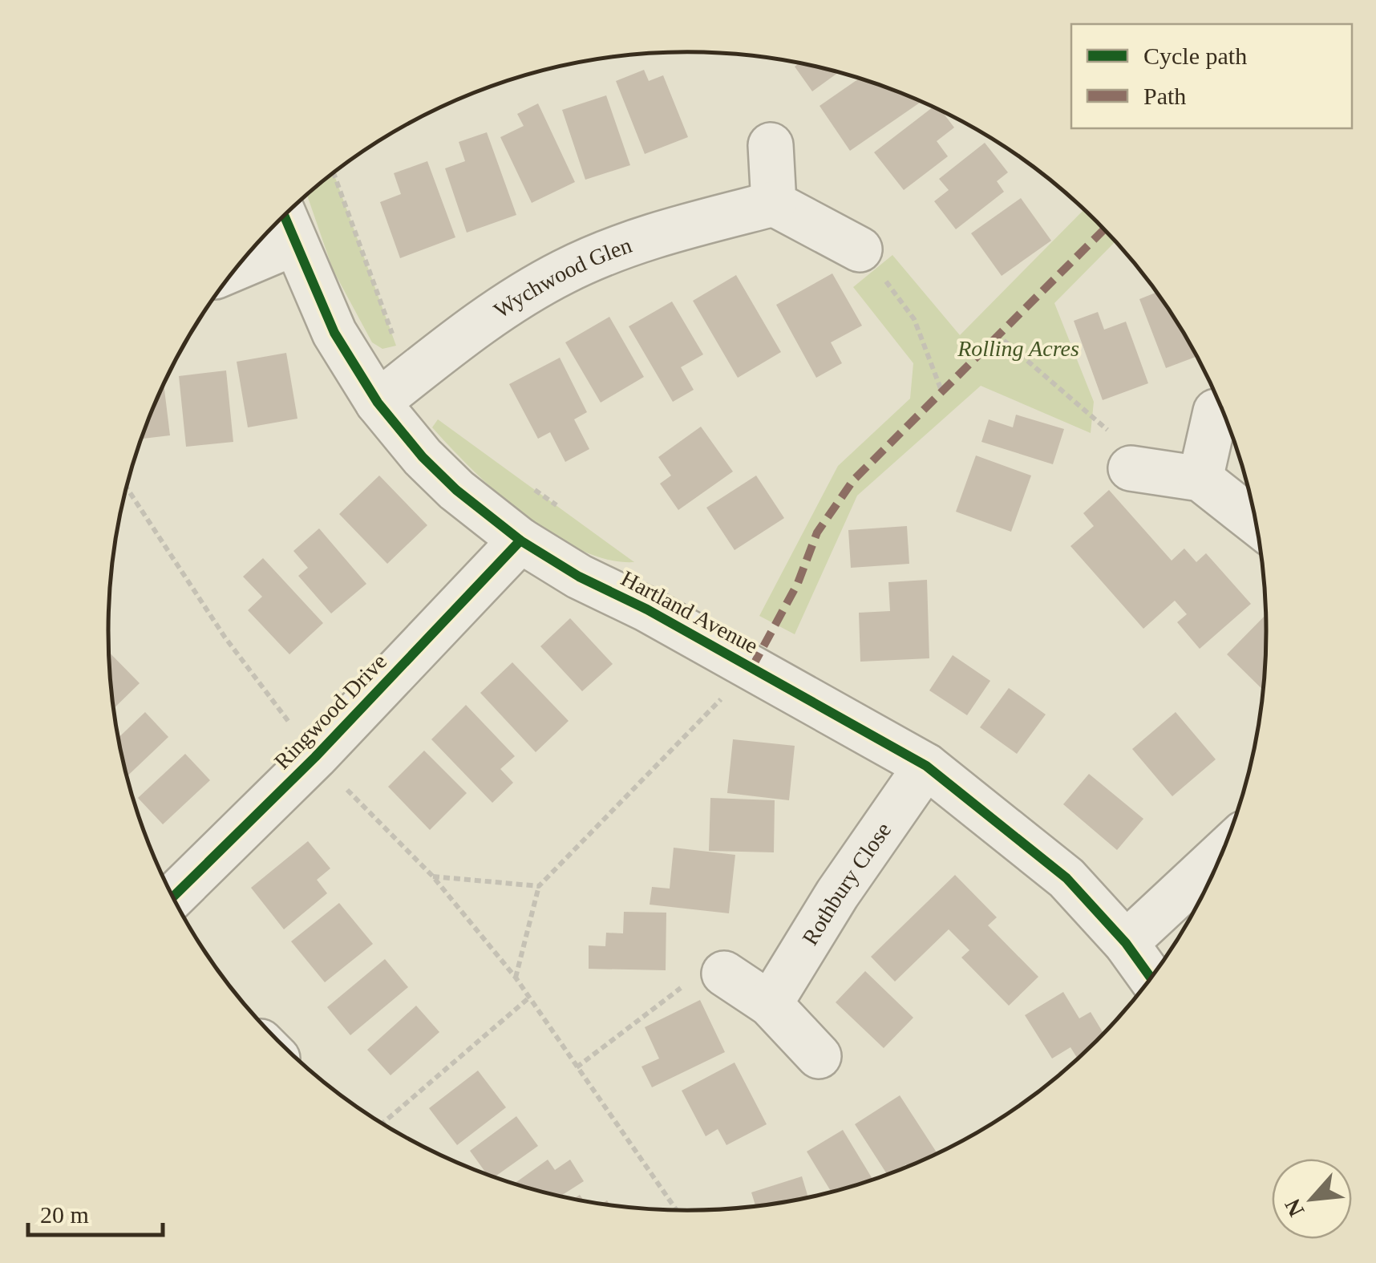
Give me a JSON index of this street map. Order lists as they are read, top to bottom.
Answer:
{
  "streets": {
    "street": [
      "Wychwood Glen",
      "Hartland Avenue",
      "Ringwood Drive",
      "Rothbury Close"
    ]
  },
  "crossings": [
    ["Wychwood Glen", "Hartland Avenue"],
    ["Hartland Avenue", "Ringwood Drive"],
    ["Hartland Avenue", "Rothbury Close"]
  ],
  "parks": ["Rolling Acres"],
  "legend": ["Cycle path", "Path"],
  "scale_bar": "20 m",
  "north": "bottom left"
}
